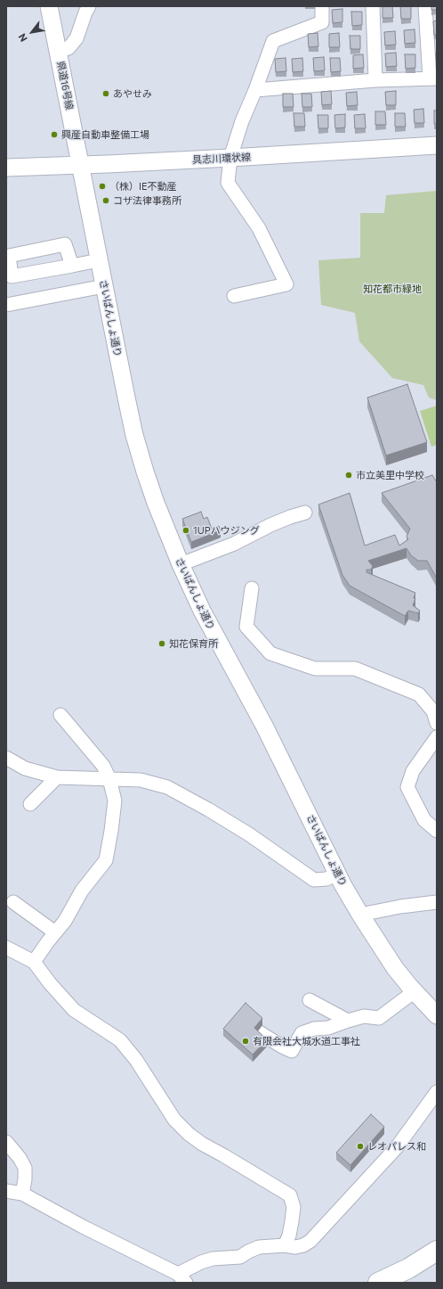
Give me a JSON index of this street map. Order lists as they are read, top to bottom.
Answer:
{
  "streets": {
    "main road": ["県道16号線", "具志川環状線", "さいばんしょ通り"]
  },
  "crossings": [
    ["県道16号線", "具志川環状線"],
    ["県道16号線", "さいばんしょ通り"],
    ["具志川環状線", "さいばんしょ通り"]
  ],
  "parks": ["知花都市緑地"],
  "places": [
    "あやせみ",
    "興産自動車整備工場",
    "（株）IE不動産",
    "コザ法律事務所",
    "市立美里中学校",
    "1UPハウジング",
    "知花保育所",
    "有限会社大城水道工事社",
    "レオパレス和"
  ],
  "north": "bottom left"
}
